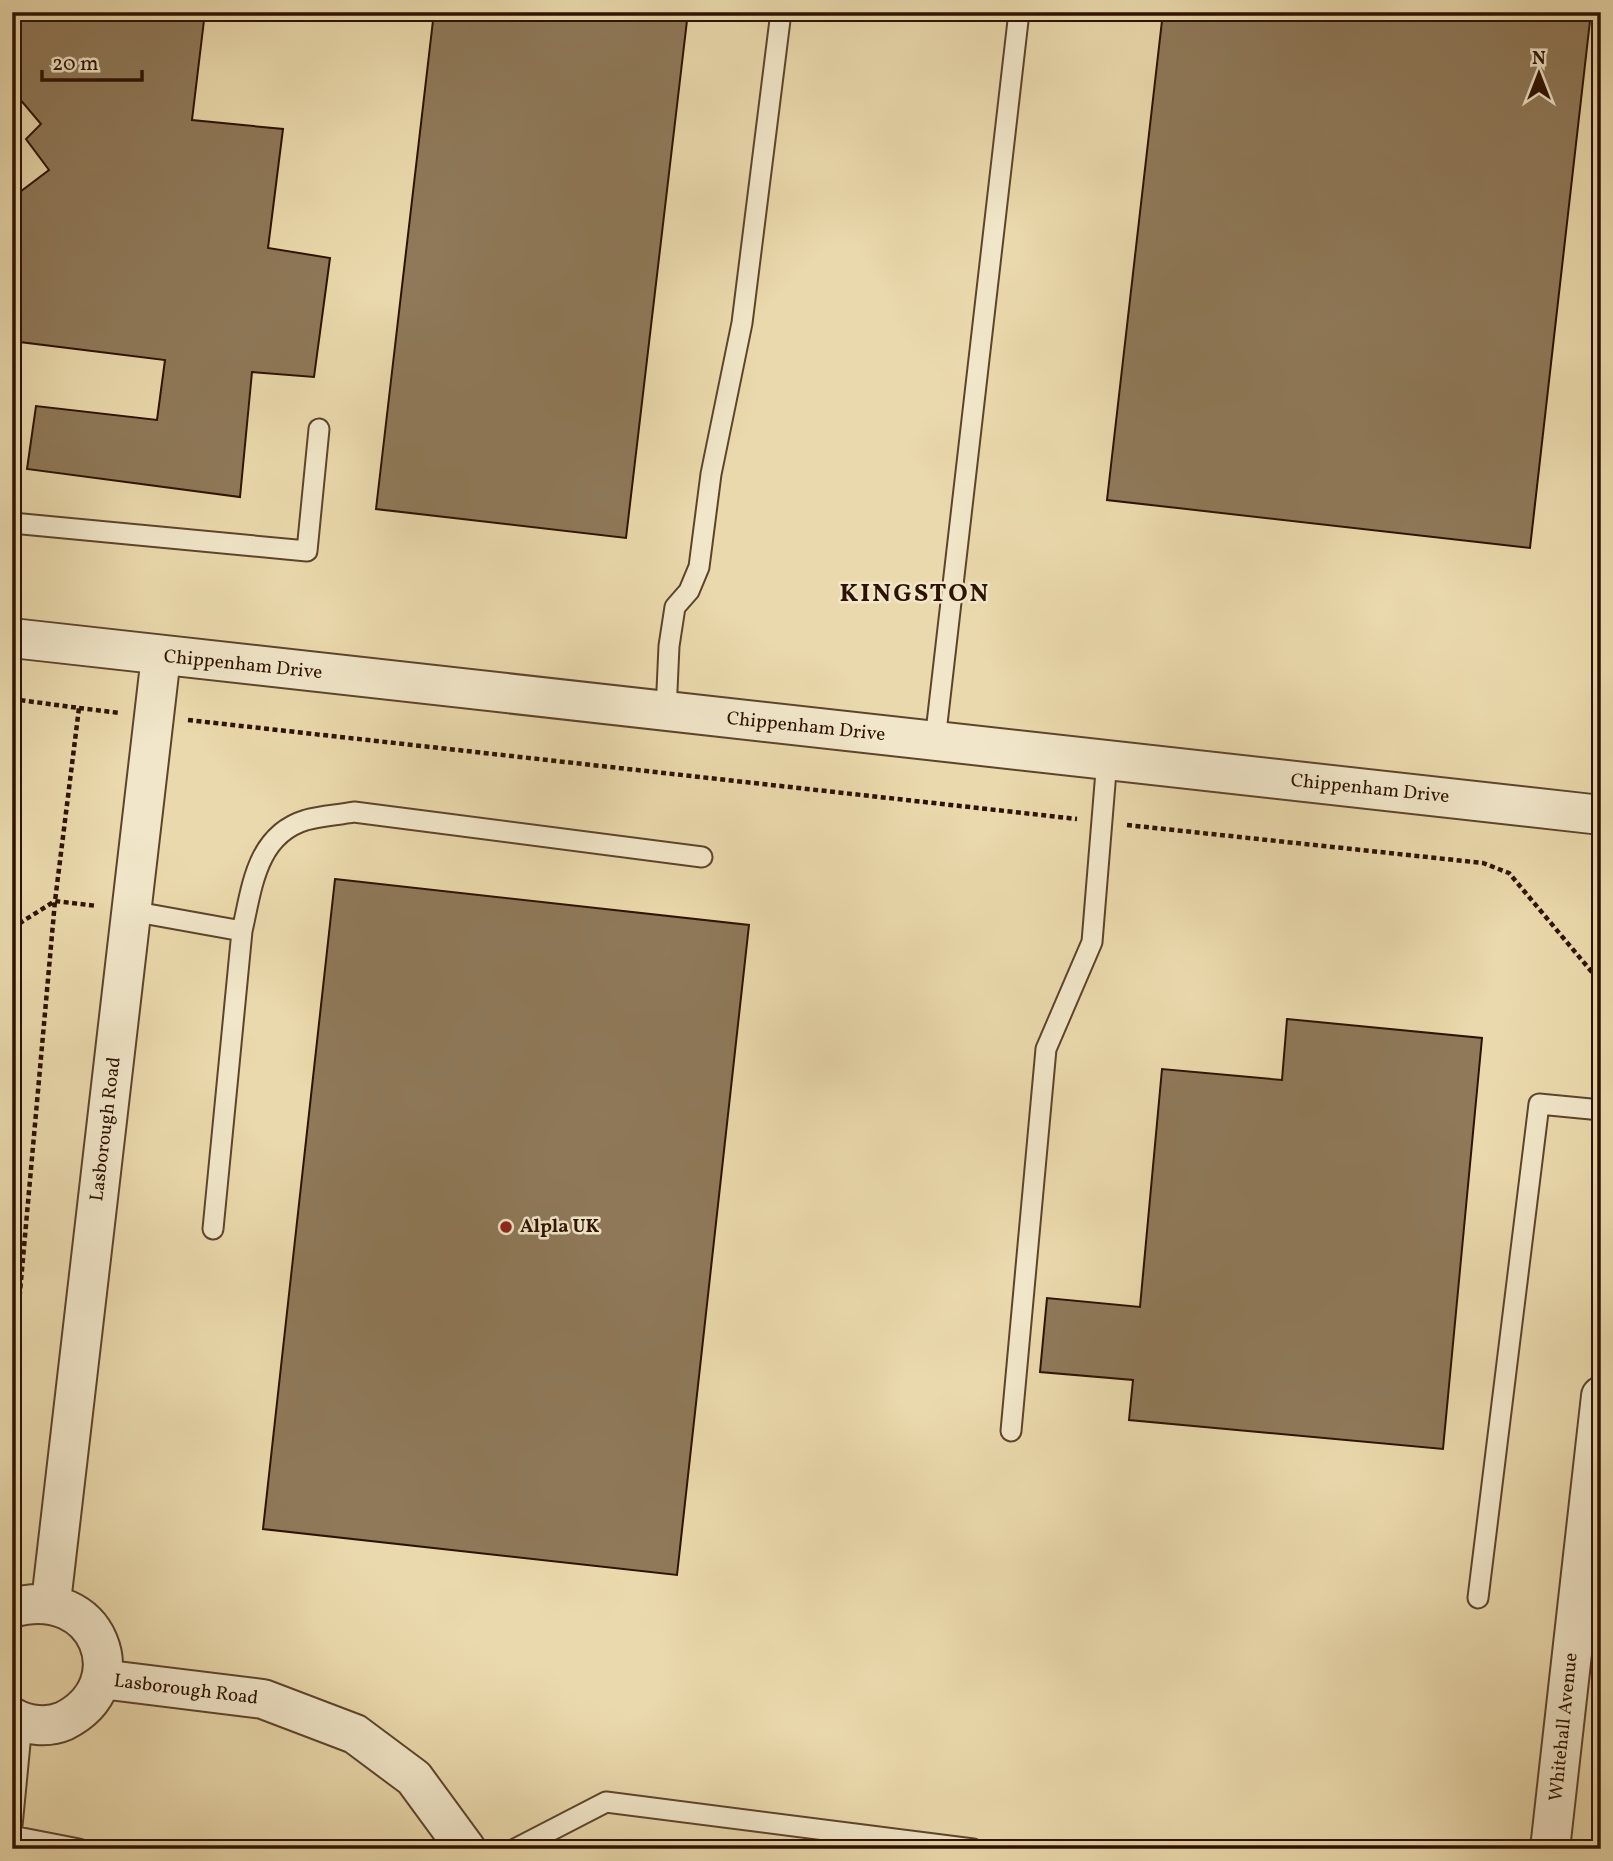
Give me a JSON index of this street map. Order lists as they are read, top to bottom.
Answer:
{
  "streets": {
    "street": ["Chippenham Drive", "Lasborough Road", "Whitehall Avenue"]
  },
  "crossings": [
    ["Chippenham Drive", "Lasborough Road"]
  ],
  "districts": ["KINGSTON"],
  "places": ["Alpla UK"],
  "scale_bar": "20 m",
  "north": "top"
}
